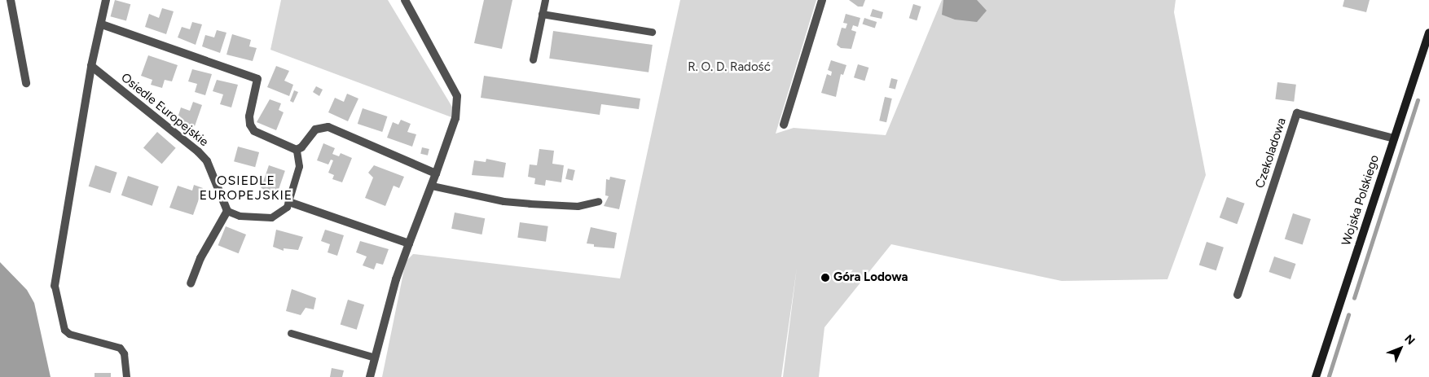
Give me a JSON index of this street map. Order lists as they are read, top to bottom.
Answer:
{
  "streets": {
    "street": ["Osiedle Europejskie", "Czekoladowa", "Wojska Polskiego"]
  },
  "crossings": [
    ["Czekoladowa", "Wojska Polskiego"]
  ],
  "districts": ["OSIEDLE EUROPEJSKIE"],
  "parks": ["R. O. D. Radość"],
  "places": ["Góra Lodowa"],
  "north": "top right"
}
